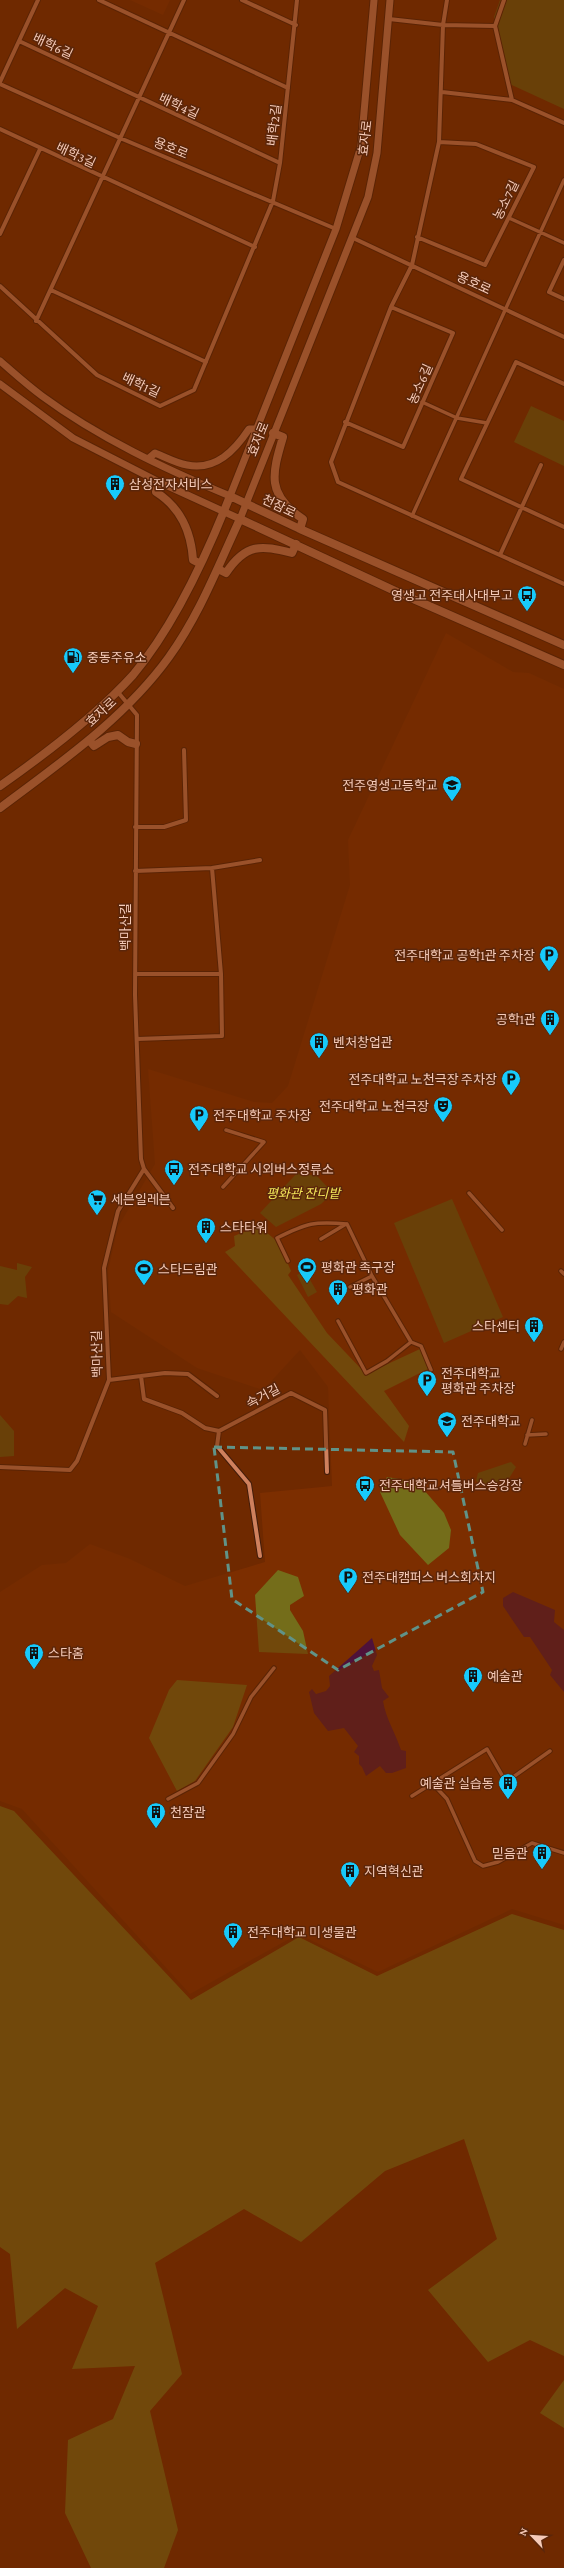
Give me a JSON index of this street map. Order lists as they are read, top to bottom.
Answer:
{
  "streets": {
    "main road": ["효자로", "천잠로"],
    "street": [
      "배학6길",
      "배학4길",
      "배학2길",
      "용호로",
      "배학3길",
      "농소7길",
      "농소6길",
      "배학1길",
      "백마산길",
      "속거길"
    ]
  },
  "crossings": [
    ["배학6길", "배학4길"],
    ["배학6길", "용호로"],
    ["배학4길", "배학2길"],
    ["배학4길", "용호로"],
    ["배학4길", "배학3길"],
    ["배학2길", "용호로"],
    ["배학2길", "배학1길"],
    ["효자로", "용호로"],
    ["효자로", "천잠로"],
    ["효자로", "백마산길"],
    ["용호로", "배학3길"],
    ["용호로", "배학1길"],
    ["배학3길", "배학1길"]
  ],
  "parks": ["평화관 잔디밭"],
  "places": {
    "building": [
      "삼성전자서비스",
      "공학1관",
      "벤처창업관",
      "스타타워",
      "평화관",
      "스타센터",
      "스타홈",
      "예술관",
      "예술관 실습동",
      "천잠관",
      "믿음관",
      "지역혁신관",
      "전주대학교 미생물관"
    ],
    "bus stop": ["영생고 전주대사대부고", "전주대학교 시외버스정류소", "전주대학교셔틀버스승강장"],
    "fuel station": ["중동주유소"],
    "school or university": ["전주영생고등학교", "전주대학교"],
    "parking": [
      "전주대학교 공학1관 주차장",
      "전주대학교 노천극장 주차장",
      "전주대학교 주차장",
      "전주대학교 평화관 주차장",
      "전주대캠퍼스 버스회차지"
    ],
    "theatre": ["전주대학교 노천극장"],
    "supermarket": ["세븐일레븐"],
    "sports": ["평화관 족구장", "스타드림관"]
  },
  "north": "top left"
}
